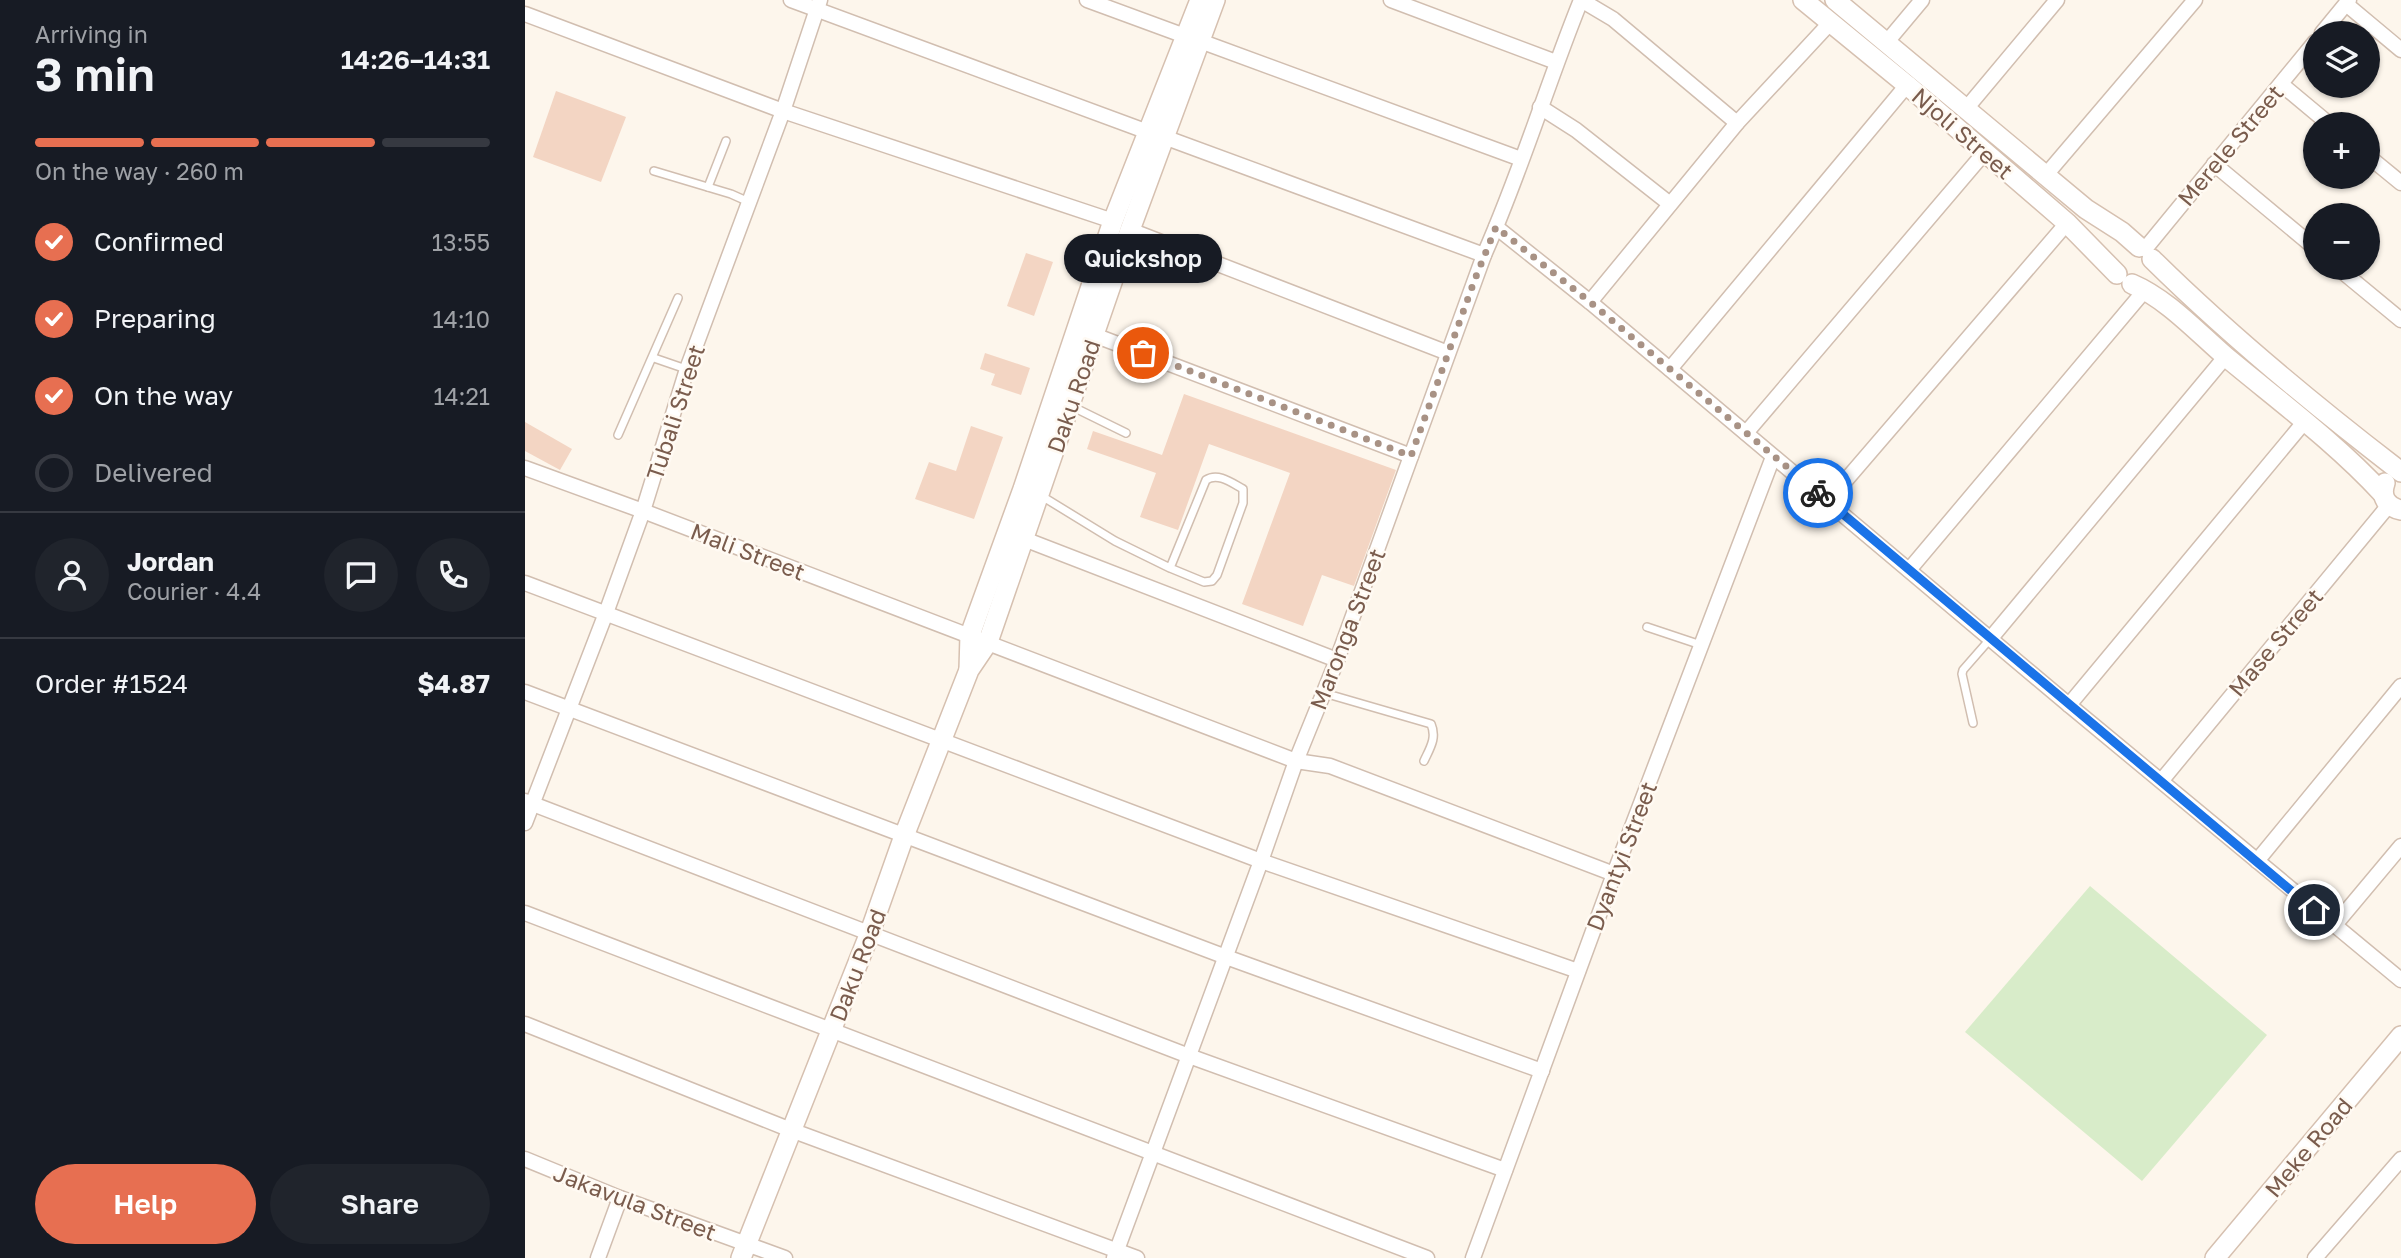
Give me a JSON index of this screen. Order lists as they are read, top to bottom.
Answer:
{
  "streets": {
    "street": [
      "Njoli Street",
      "Merele Street",
      "Daku Road",
      "Tubali Street",
      "Mali Street",
      "Maronga Street",
      "Mase Street",
      "Dyantyi Street",
      "Meke Road",
      "Jakavula Street"
    ]
  },
  "crossings": [
    ["Njoli Street", "Merele Street"],
    ["Njoli Street", "Mase Street"],
    ["Daku Road", "Mali Street"],
    ["Daku Road", "Jakavula Street"],
    ["Tubali Street", "Mali Street"],
    ["Mali Street", "Maronga Street"],
    ["Mali Street", "Dyantyi Street"]
  ],
  "places": ["Quickshop"],
  "page": {
    "heading": ["3 min", "Arriving in", "14:26–14:31"],
    "panel": [
      "Jordan",
      "Courier · 4.4",
      "Order #1524",
      "$4.87"
    ],
    "map_buttons": ["+", "−"],
    "bar": "On the way · 260 m",
    "list": [
      ["Confirmed", "13:55"],
      ["Preparing", "14:10"],
      ["On the way", "14:21"],
      "Delivered"
    ],
    "bubble": "Quickshop",
    "buttons": ["Help", "Share"]
  }
}
